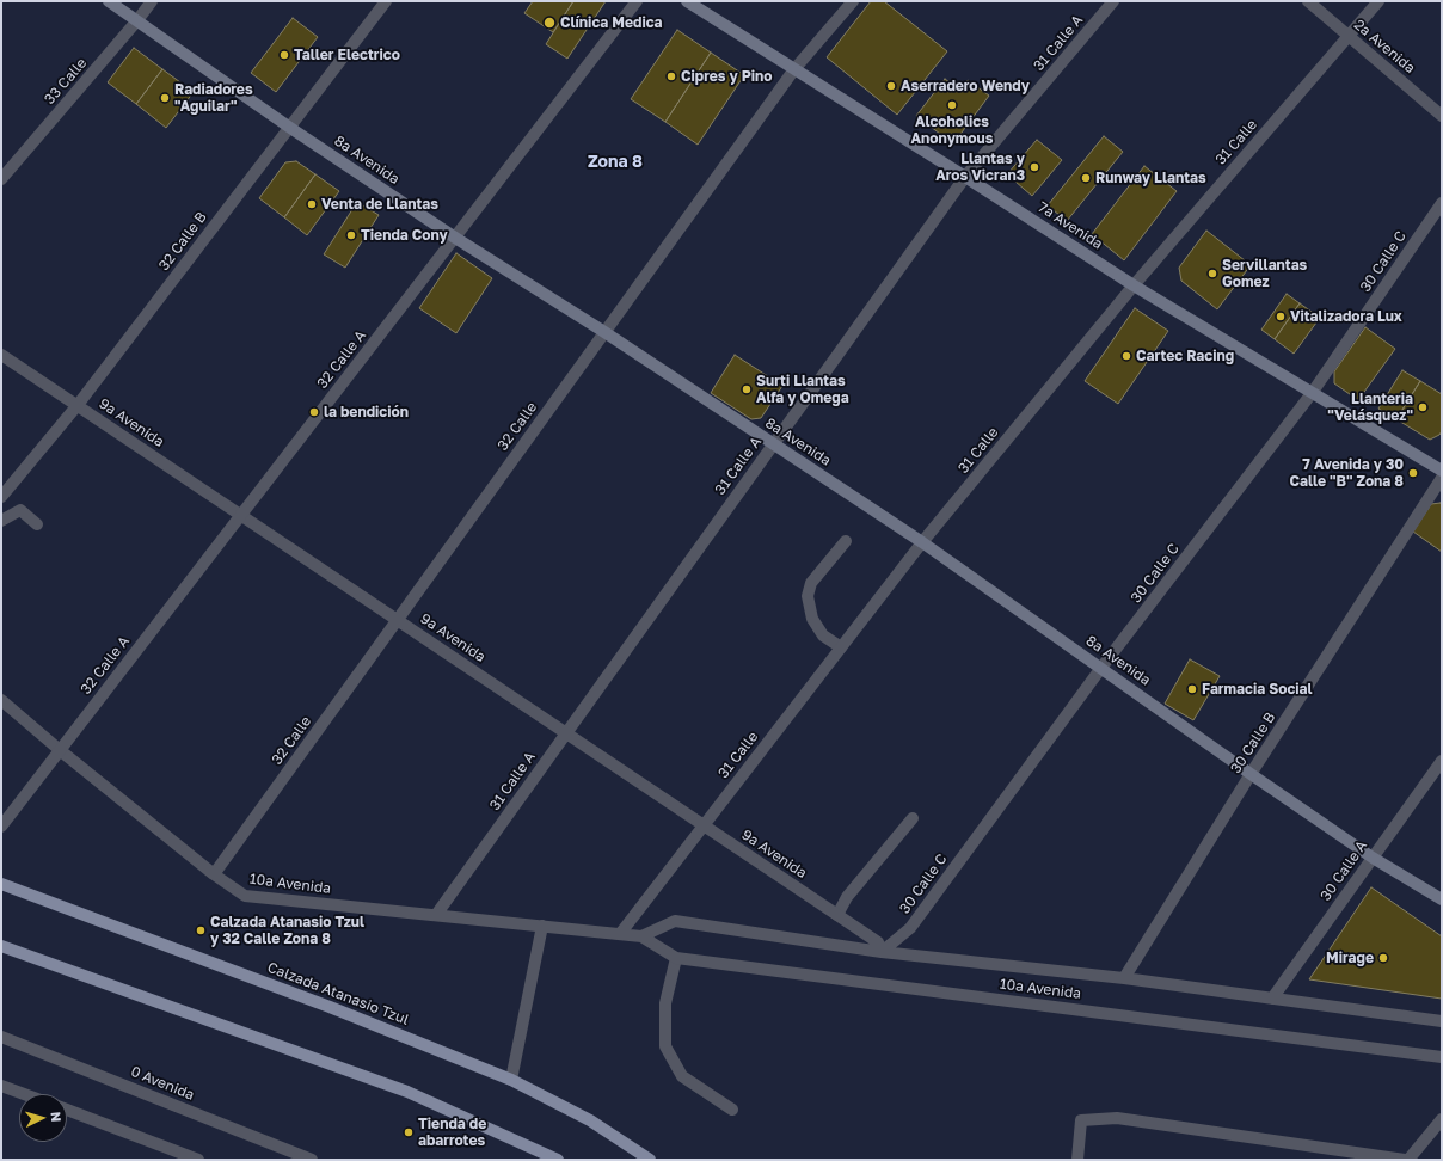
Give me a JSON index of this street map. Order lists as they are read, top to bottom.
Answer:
{
  "streets": {
    "main road": ["8a Avenida", "7a Avenida", "Calzada Atanasio Tzul"],
    "street": [
      "31 Calle A",
      "2a Avenida",
      "33 Calle",
      "31 Calle",
      "32 Calle B",
      "30 Calle C",
      "32 Calle A",
      "9a Avenida",
      "32 Calle",
      "30 Calle B",
      "30 Calle A",
      "10a Avenida",
      "0 Avenida"
    ]
  },
  "crossings": [
    ["31 Calle A", "8a Avenida"],
    ["31 Calle A", "7a Avenida"],
    ["31 Calle A", "9a Avenida"],
    ["31 Calle A", "10a Avenida"],
    ["2a Avenida", "31 Calle"],
    ["33 Calle", "8a Avenida"],
    ["31 Calle", "8a Avenida"],
    ["31 Calle", "7a Avenida"],
    ["31 Calle", "9a Avenida"],
    ["31 Calle", "10a Avenida"],
    ["8a Avenida", "32 Calle B"],
    ["8a Avenida", "30 Calle C"],
    ["8a Avenida", "32 Calle A"],
    ["8a Avenida", "32 Calle"],
    ["8a Avenida", "30 Calle B"],
    ["8a Avenida", "30 Calle A"],
    ["7a Avenida", "30 Calle C"],
    ["7a Avenida", "32 Calle"],
    ["32 Calle B", "9a Avenida"],
    ["30 Calle C", "9a Avenida"],
    ["30 Calle C", "10a Avenida"],
    ["32 Calle A", "9a Avenida"],
    ["32 Calle A", "10a Avenida"],
    ["9a Avenida", "32 Calle"],
    ["9a Avenida", "10a Avenida"],
    ["32 Calle", "10a Avenida"],
    ["30 Calle B", "10a Avenida"],
    ["30 Calle A", "10a Avenida"]
  ],
  "districts": ["Zona 8"],
  "places": [
    "Clínica Medica",
    "Taller Electrico",
    "Cipres y Pino",
    "Aserradero Wendy",
    "Radiadores \"Aguilar\"",
    "Alcoholics Anonymous",
    "Llantas y Aros Vicran3",
    "Runway Llantas",
    "Venta de Llantas",
    "Tienda Cony",
    "Servillantas Gomez",
    "Vitalizadora Lux",
    "Cartec Racing",
    "Surti Llantas Alfa y Omega",
    "Llanteria \"Velásquez\"",
    "la bendición",
    "7 Avenida y 30 Calle \"B\" Zona 8",
    "Farmacia Social",
    "Calzada Atanasio Tzul y 32 Calle Zona 8",
    "Mirage",
    "Tienda de abarrotes"
  ],
  "north": "right"
}
